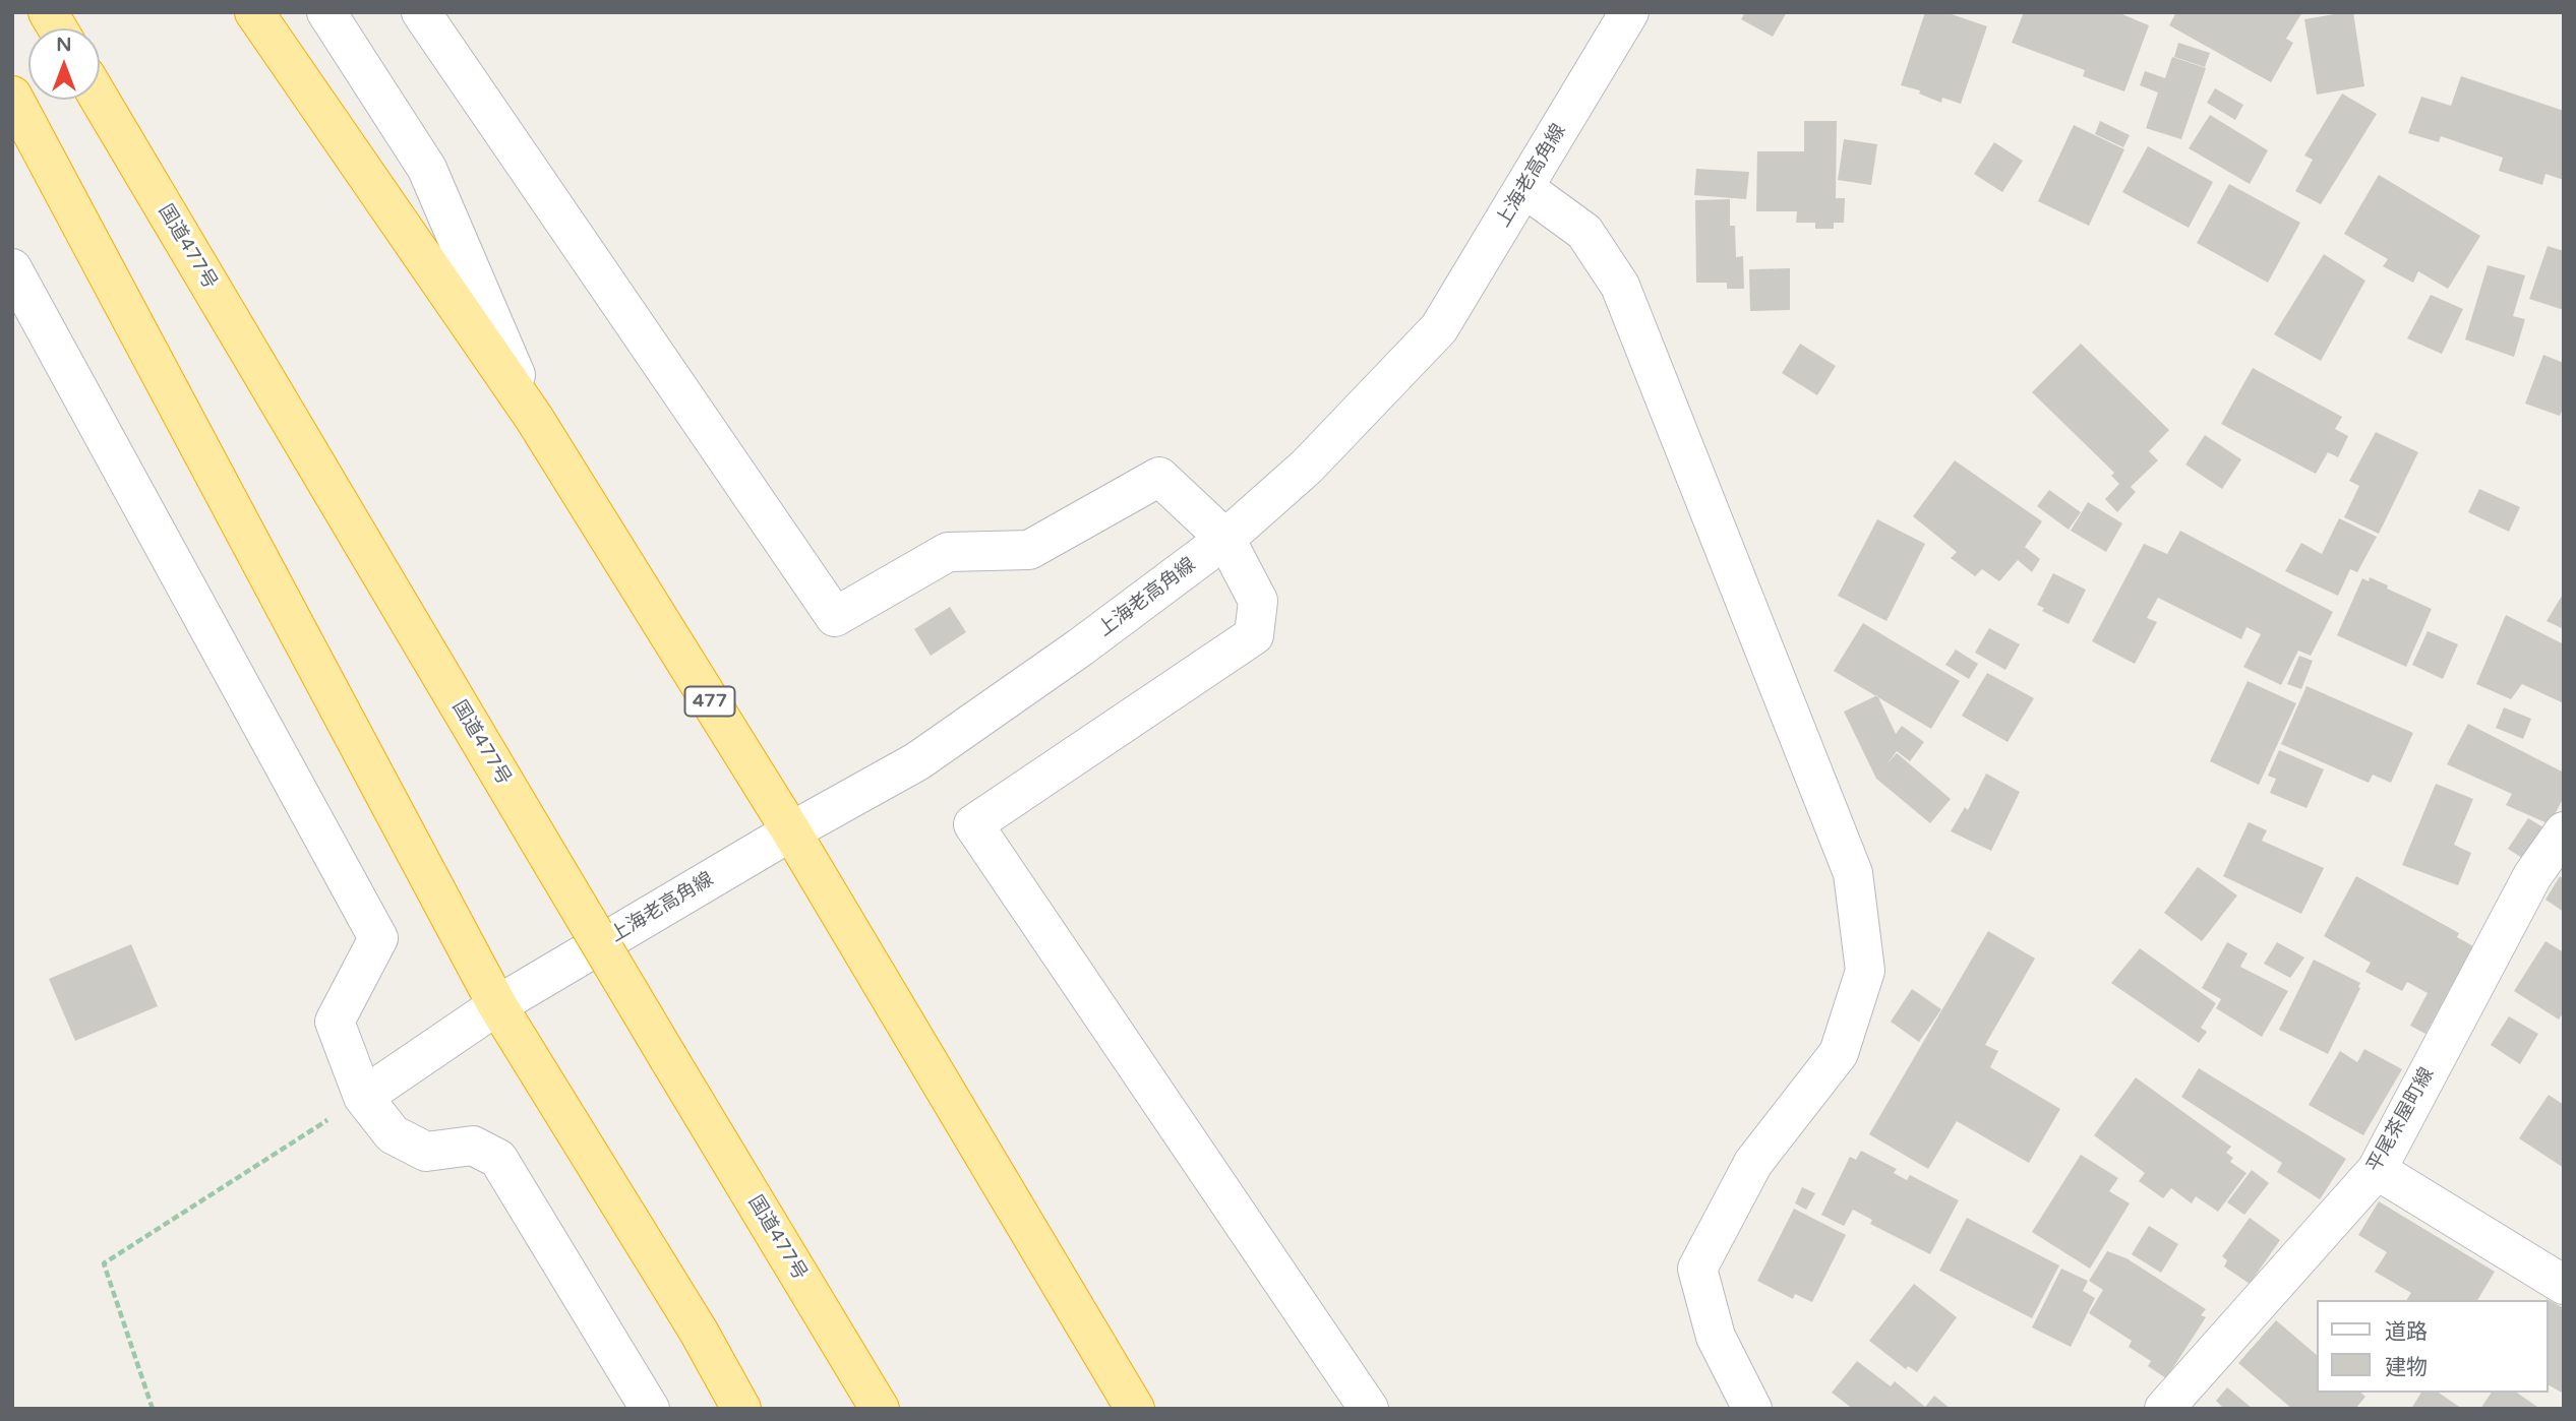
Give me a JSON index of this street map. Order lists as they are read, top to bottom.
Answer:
{
  "streets": {
    "highway": ["国道477号", "477"],
    "street": ["上海老高角線", "平尾茶屋町線"]
  },
  "crossings": [
    ["上海老高角線", "477"]
  ],
  "legend": ["道路", "建物"],
  "north": "top"
}
